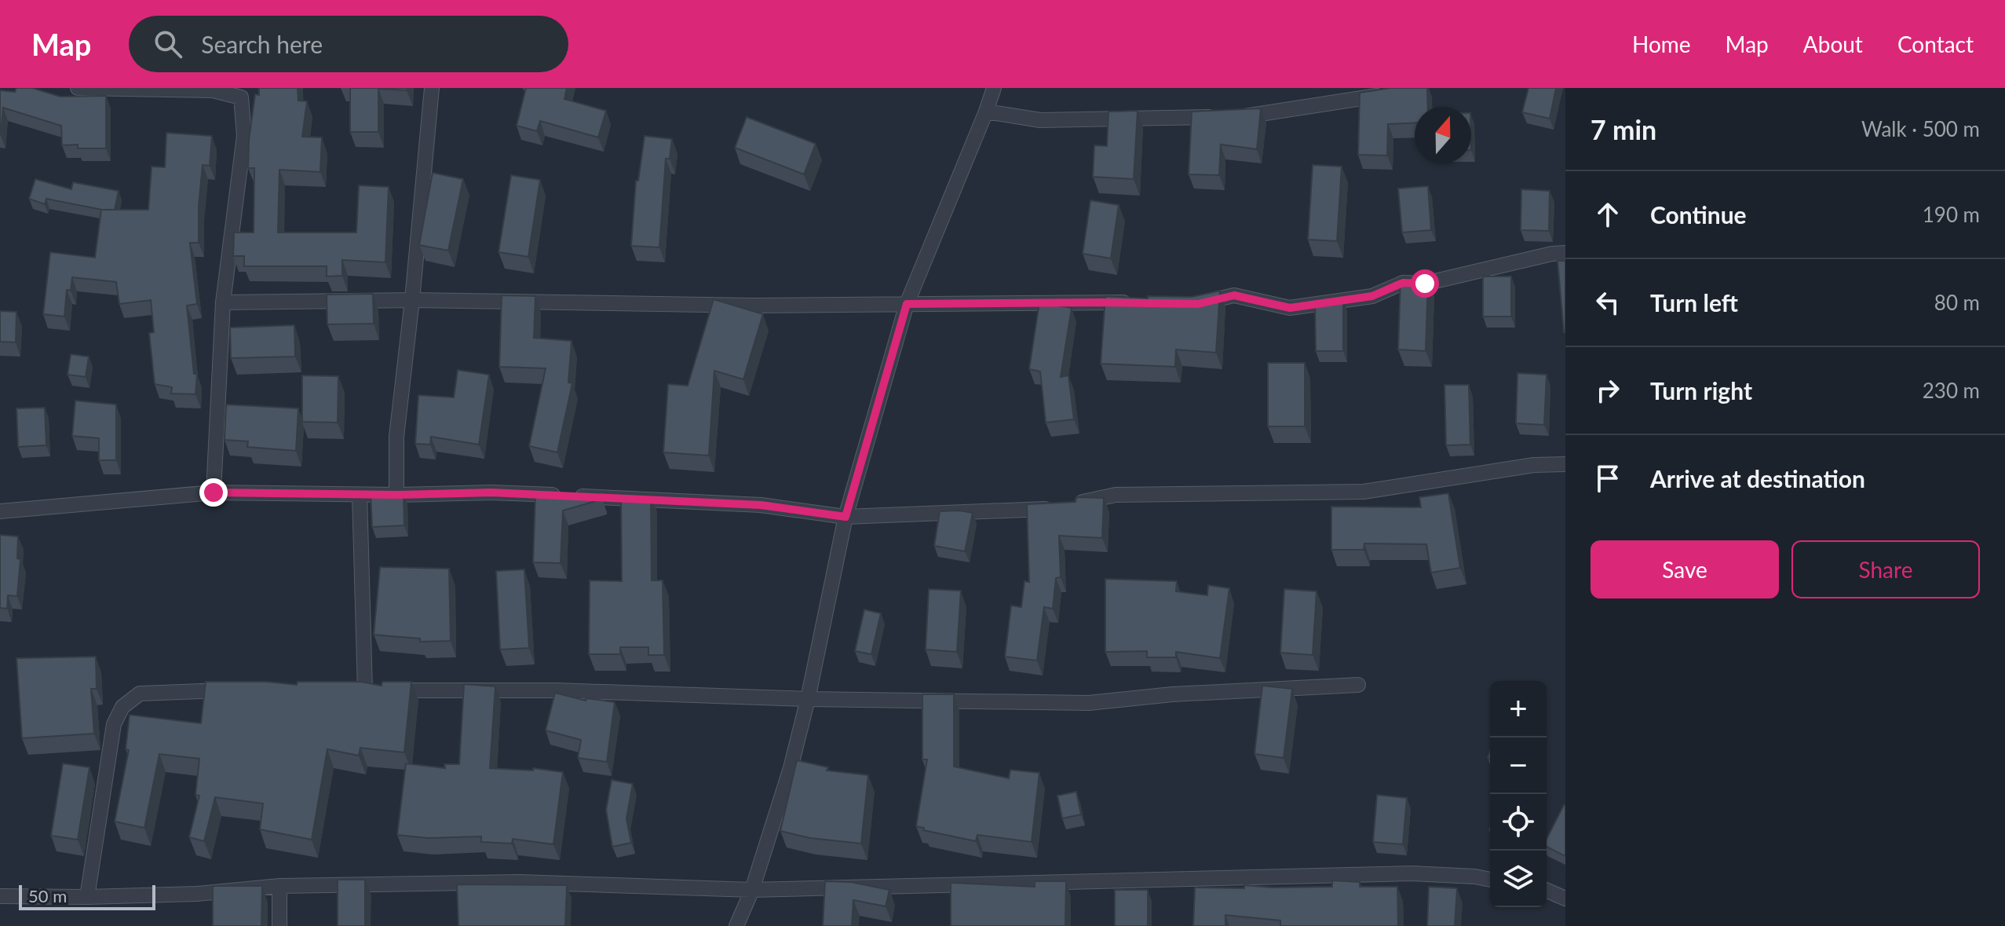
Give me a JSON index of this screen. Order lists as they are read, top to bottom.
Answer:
{
  "scale_bar": "50 m",
  "north": "top",
  "page": {
    "header": "Map",
    "search": "Search here",
    "nav": [
      "Home",
      "Map",
      "About",
      "Contact"
    ],
    "heading": ["7 min", "Walk · 500 m"],
    "list": [
      ["Continue", "190 m"],
      ["Turn left", "80 m"],
      ["Turn right", "230 m"],
      "Arrive at destination"
    ],
    "buttons": ["Save", "Share"],
    "map_buttons": ["+", "−"],
    "scale": "50 m"
  }
}
